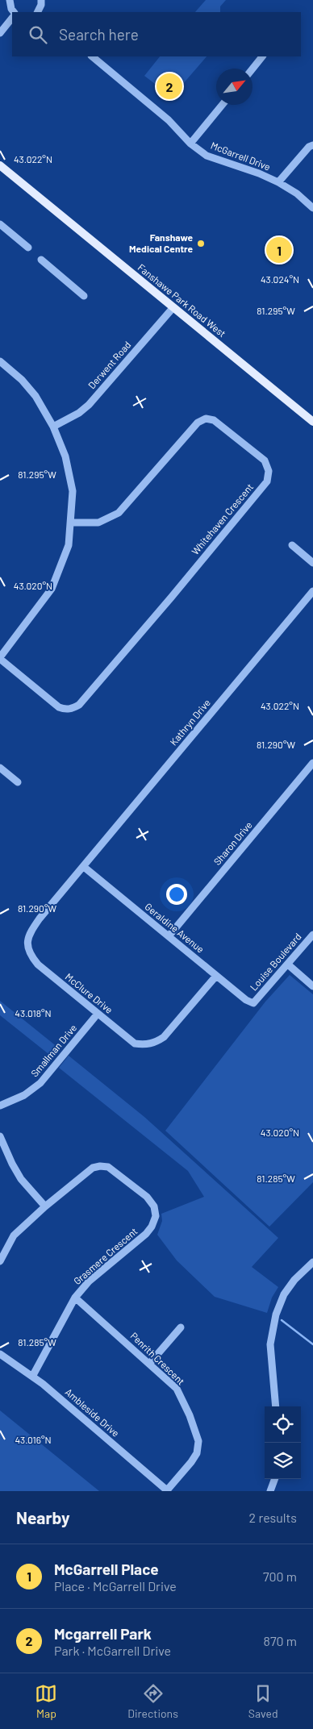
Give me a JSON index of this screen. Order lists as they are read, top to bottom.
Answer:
{
  "streets": {
    "main road": ["Fanshawe Park Road West"],
    "street": [
      "McGarrell Drive",
      "Derwent Road",
      "Whitehaven Crescent",
      "Kathryn Drive",
      "Sharon Drive",
      "Geraldine Avenue",
      "Louise Boulevard",
      "McClure Drive",
      "Smallman Drive",
      "Grasmere Crescent",
      "Penrith Crescent",
      "Ambleside Drive"
    ]
  },
  "crossings": [
    ["Fanshawe Park Road West", "Derwent Road"],
    ["Kathryn Drive", "Geraldine Avenue"],
    ["Kathryn Drive", "McClure Drive"],
    ["Sharon Drive", "Geraldine Avenue"],
    ["Geraldine Avenue", "Louise Boulevard"],
    ["Geraldine Avenue", "McClure Drive"],
    ["McClure Drive", "Smallman Drive"],
    ["Grasmere Crescent", "Penrith Crescent"],
    ["Grasmere Crescent", "Ambleside Drive"],
    ["Penrith Crescent", "Ambleside Drive"]
  ],
  "places": ["Fanshawe Medical Centre"],
  "north": "top right",
  "page": {
    "search": "Search here",
    "pins": ["2", "1"],
    "heading": ["Nearby", "2 results"],
    "list": [
      {
        "mark": "1",
        "name": "McGarrell Place",
        "note": "Place · McGarrell Drive",
        "value": "700 m"
      },
      {
        "mark": "2",
        "name": "Mcgarrell Park",
        "note": "Park · McGarrell Drive",
        "value": "870 m"
      }
    ],
    "nav": ["Map", "Directions", "Saved"]
  },
  "coordinates": [
    "43.022°N",
    "43.024°N",
    "81.295°W",
    "43.020°N",
    "81.290°W",
    "43.018°N",
    "81.285°W",
    "43.016°N"
  ]
}
